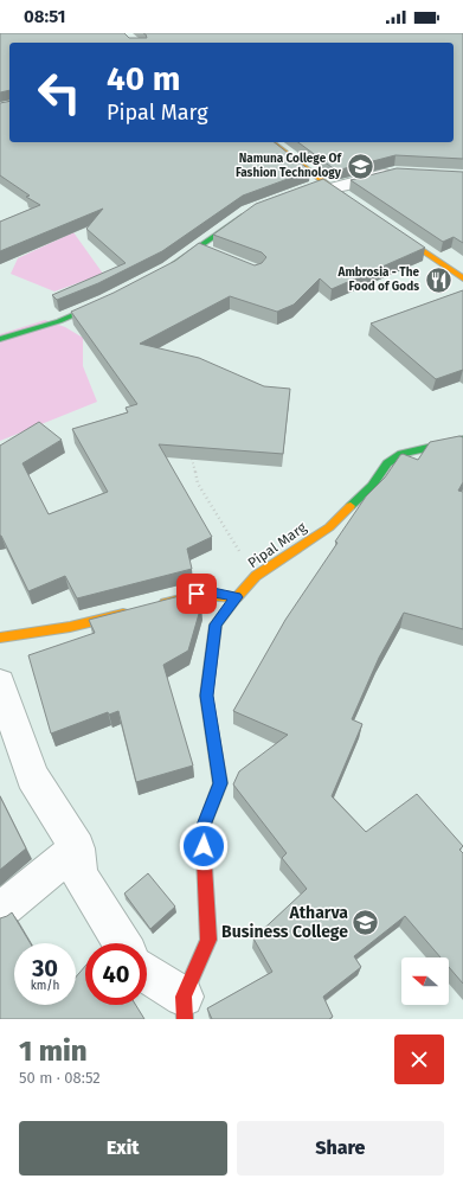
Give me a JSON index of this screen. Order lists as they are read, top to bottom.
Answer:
{
  "streets": {
    "street": ["Pipal Marg"]
  },
  "places": {
    "school or university": ["Namuna College Of Fashion Technology", "Atharva Business College"],
    "restaurant": ["Ambrosia - The Food of Gods"]
  },
  "north": "left",
  "page": {
    "status": "08:51",
    "turn": ["40 m", "Pipal Marg"],
    "speed": "30 km/h",
    "limit": "40",
    "heading": ["1 min", "50 m · 08:52"],
    "buttons": ["Exit", "Share"]
  }
}
